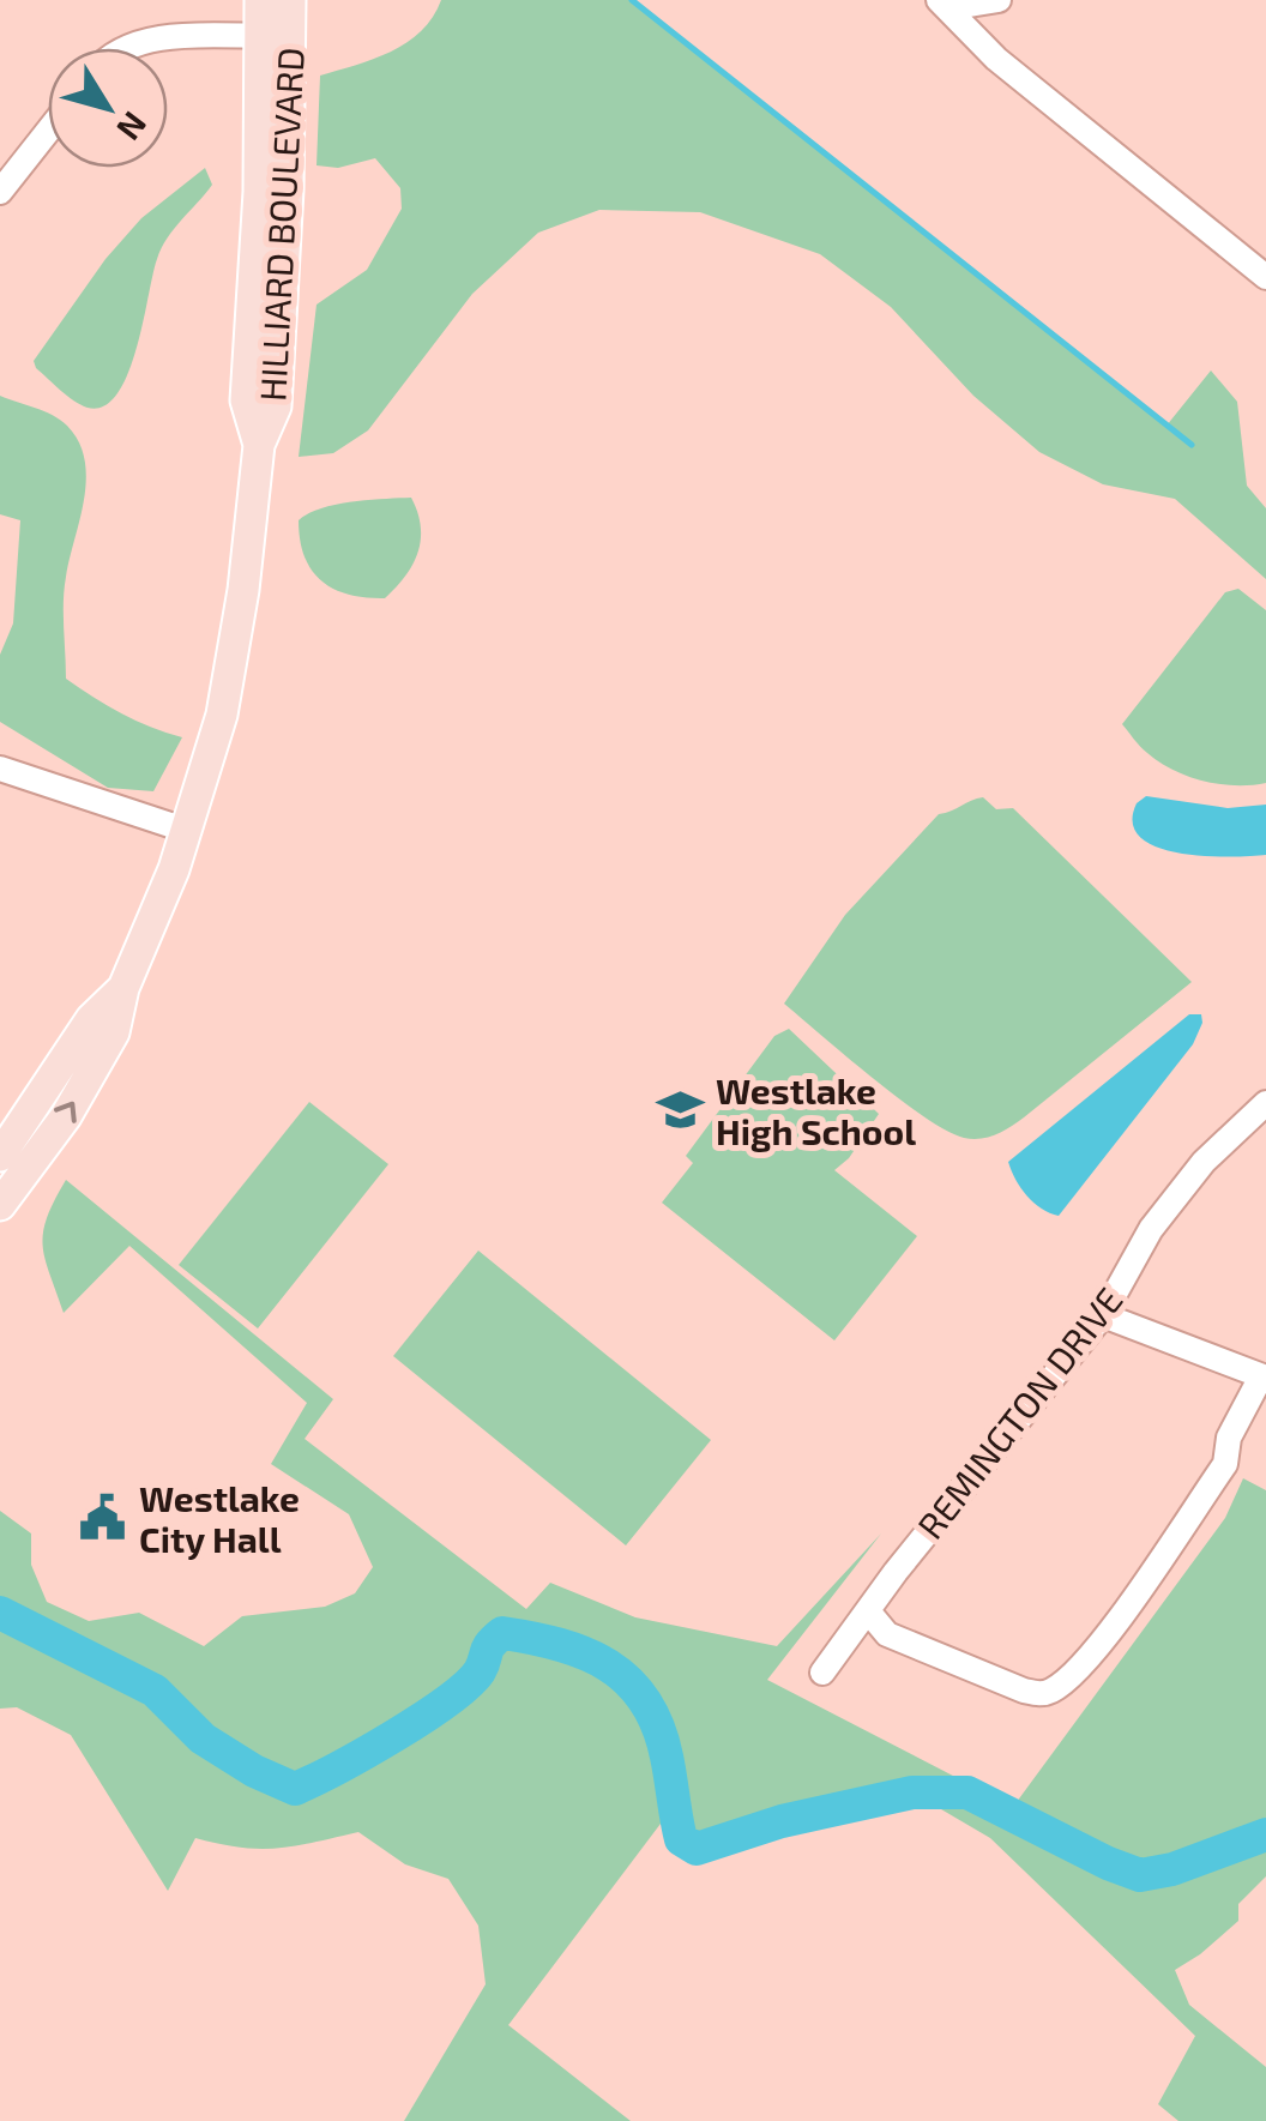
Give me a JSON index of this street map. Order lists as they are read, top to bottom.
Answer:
{
  "streets": {
    "main road": ["HILLIARD BOULEVARD"],
    "street": ["REMINGTON DRIVE"]
  },
  "places": {
    "school or university": ["Westlake High School"],
    "public building": ["Westlake City Hall"]
  },
  "north": "bottom right"
}
